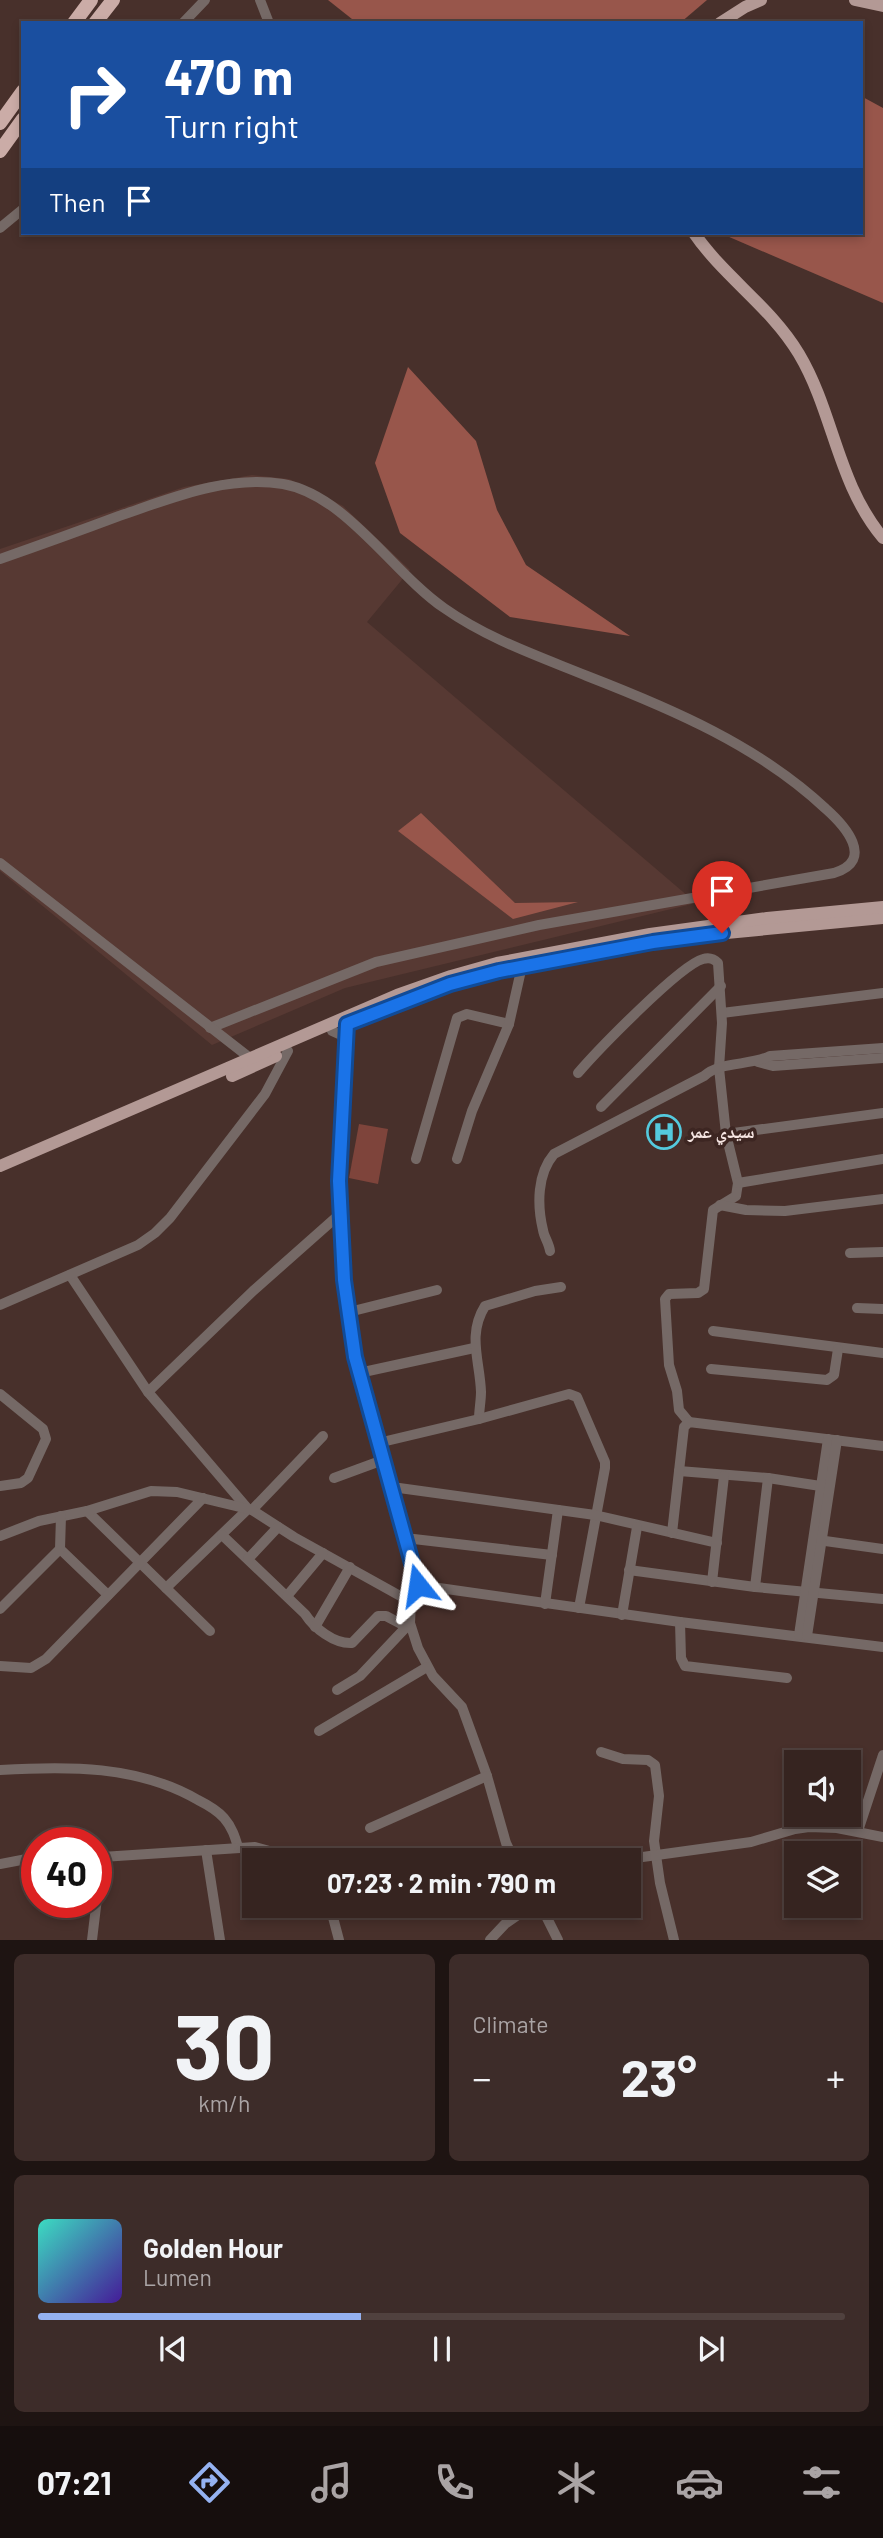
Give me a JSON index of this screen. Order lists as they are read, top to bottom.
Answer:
{
  "places": {
    "hospital": ["سيدي عمر"]
  },
  "page": {
    "turn": ["470 m", "Turn right"],
    "then": "Then",
    "limit": "40",
    "trip": "07:23 · 2 min · 790 m",
    "tile": [
      ["30", "km/h"],
      "Climate"
    ],
    "heat": ["−", "23°", "+"],
    "song": ["Golden Hour", "Lumen"],
    "tabs": "07:21"
  }
}
